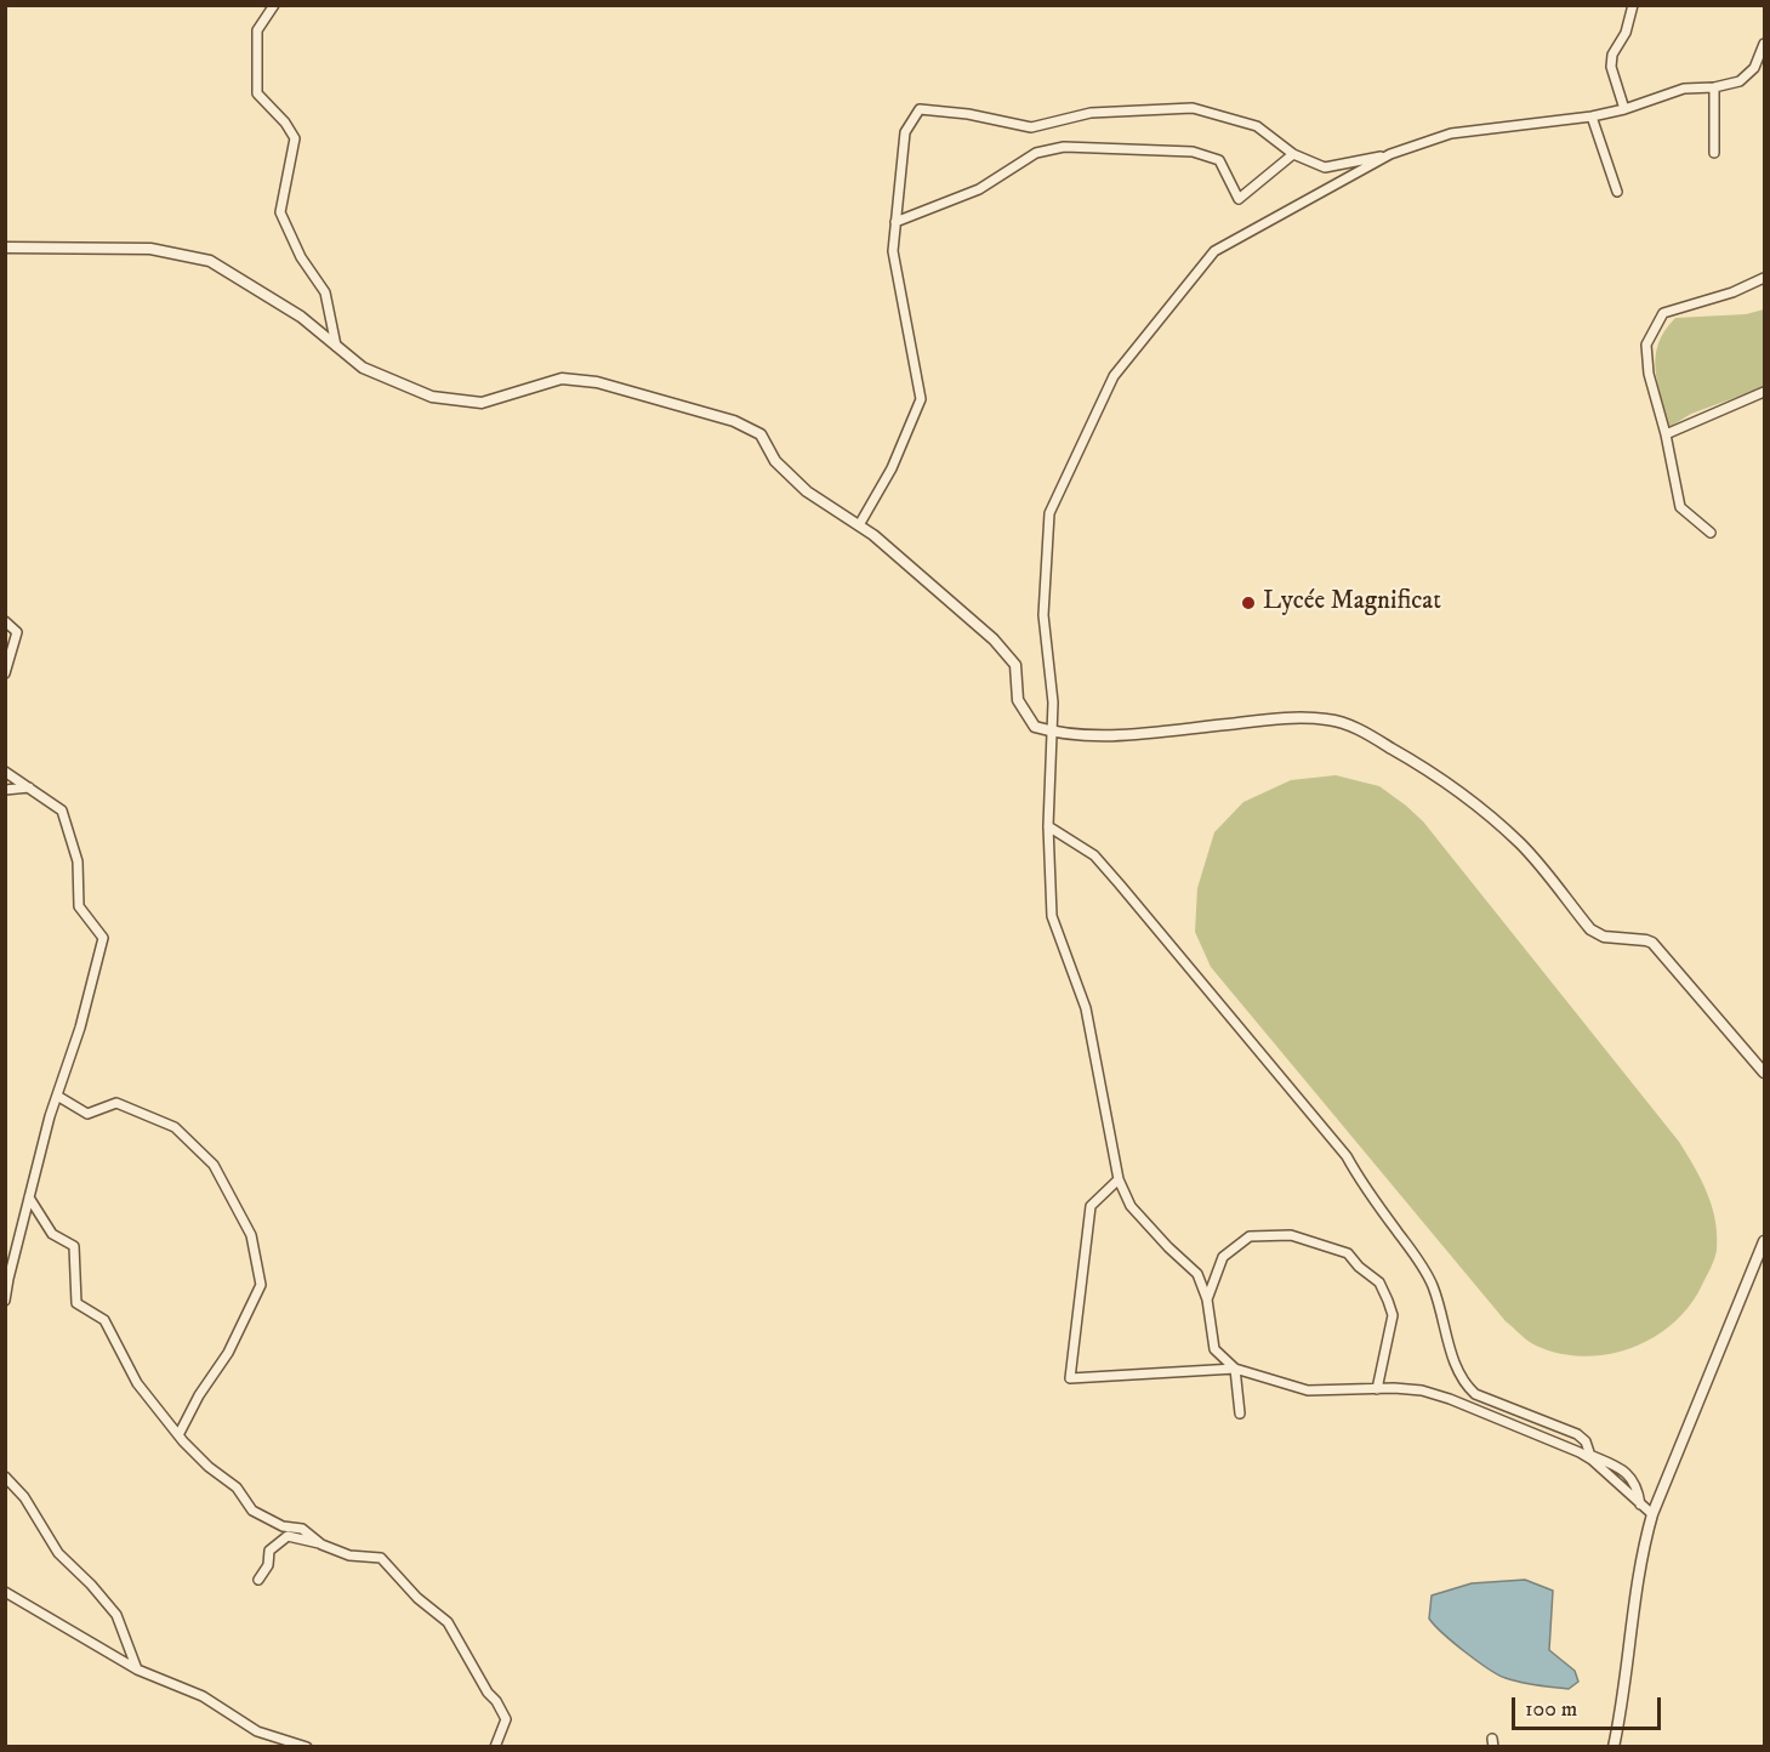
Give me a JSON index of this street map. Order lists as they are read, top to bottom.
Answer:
{
  "places": ["Lycée Magnificat"],
  "scale_bar": "100 m"
}
